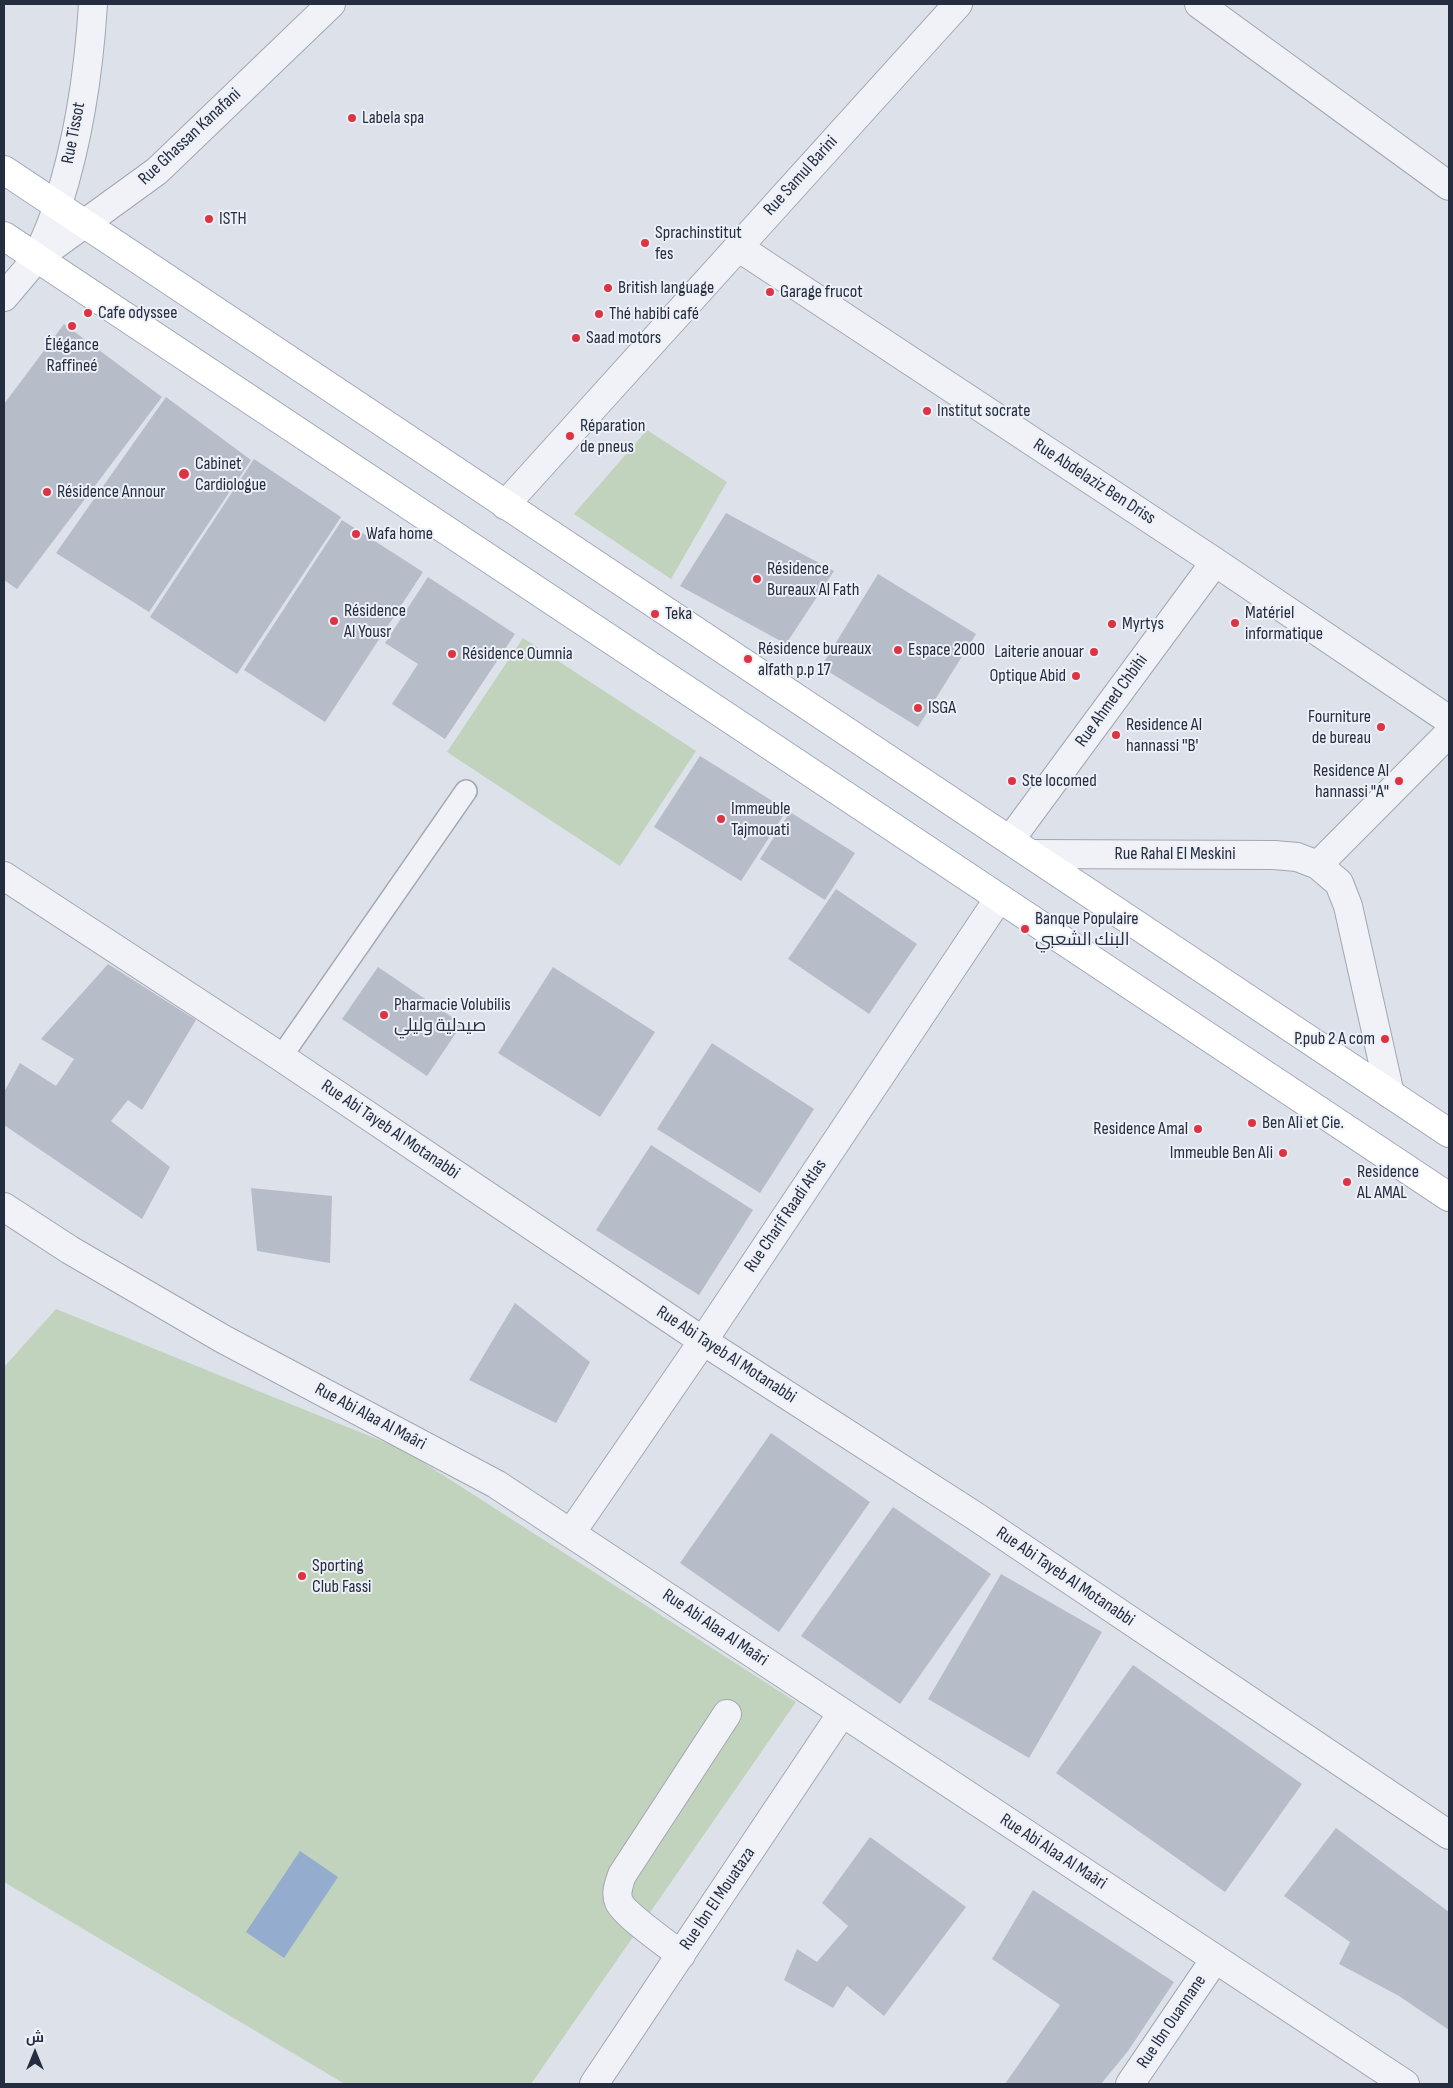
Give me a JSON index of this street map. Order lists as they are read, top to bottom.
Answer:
{
  "streets": {
    "street": [
      "Rue Tissot",
      "Rue Ghassan Kanafani",
      "Rue Samul Barini",
      "Rue Abdelaziz Ben Driss",
      "Rue Ahmed Chbihi",
      "Rue Rahal El Meskini",
      "Rue Abi Tayeb Al Motanabbi",
      "Rue Charif Raadi Atlas",
      "Rue Abi Alaa Al Maâri",
      "Rue Ibn El Mouataza",
      "Rue Ibn Ouannane"
    ]
  },
  "crossings": [
    ["Rue Tissot", "Rue Ghassan Kanafani"],
    ["Rue Samul Barini", "Rue Abdelaziz Ben Driss"],
    ["Rue Abdelaziz Ben Driss", "Rue Ahmed Chbihi"],
    ["Rue Ahmed Chbihi", "Rue Rahal El Meskini"],
    ["Rue Abi Tayeb Al Motanabbi", "Rue Charif Raadi Atlas"],
    ["Rue Charif Raadi Atlas", "Rue Abi Alaa Al Maâri"],
    ["Rue Abi Alaa Al Maâri", "Rue Ibn El Mouataza"],
    ["Rue Abi Alaa Al Maâri", "Rue Ibn Ouannane"]
  ],
  "places": [
    "Labela spa",
    "ISTH",
    "Sprachinstitut fes",
    "British language",
    "Garage frucot",
    "Cafe odyssee",
    "Thé habibi café",
    "Élégance Raffineé",
    "Saad motors",
    "Institut socrate",
    "Réparation de pneus",
    "Cabinet Cardiologue",
    "Résidence Annour",
    "Wafa home",
    "Résidence Bureaux Al Fath",
    "Teka",
    "Résidence Al Yousr",
    "Matériel informatique",
    "Myrtys",
    "Espace 2000",
    "Laiterie anouar",
    "Résidence Oumnia",
    "Résidence bureaux alfath p.p 17",
    "Optique Abid",
    "ISGA",
    "Fourniture de bureau",
    "Residence Al hannassi ''B'",
    "Ste locomed",
    "Residence Al hannassi \"A\"",
    "Immeuble Tajmouati",
    "Banque Populaire البنك الشعبي",
    "Pharmacie Volubilis صيدلية وليلي",
    "P.pub 2 A com",
    "Ben Ali et Cie.",
    "Residence Amal",
    "Immeuble Ben Ali",
    "Residence AL AMAL",
    "Sporting Club Fassi"
  ],
  "north": "top"
}
